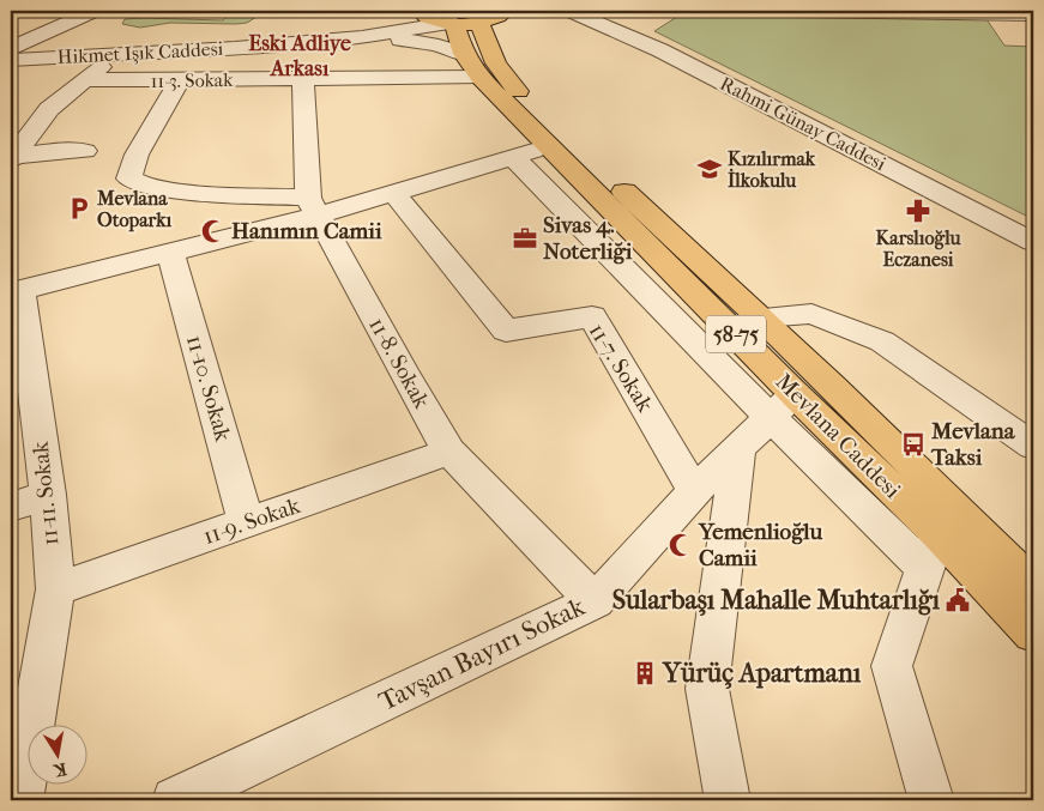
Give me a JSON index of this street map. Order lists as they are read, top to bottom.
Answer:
{
  "streets": {
    "main road": ["58-75", "Mevlana Caddesi"],
    "street": [
      "Hikmet Işık Caddesi",
      "11-3. Sokak",
      "Rahmi Günay Caddesi",
      "11-8. Sokak",
      "11-7. Sokak",
      "11-10. Sokak",
      "11-11. Sokak",
      "11-9. Sokak",
      "Tavşan Bayırı Sokak"
    ]
  },
  "crossings": [
    ["Hikmet Işık Caddesi", "Mevlana Caddesi"],
    ["11-3. Sokak", "11-8. Sokak"],
    ["11-3. Sokak", "Mevlana Caddesi"],
    ["11-8. Sokak", "11-9. Sokak"],
    ["11-8. Sokak", "Tavşan Bayırı Sokak"],
    ["11-7. Sokak", "Tavşan Bayırı Sokak"],
    ["11-10. Sokak", "11-9. Sokak"],
    ["Mevlana Caddesi", "Tavşan Bayırı Sokak"],
    ["11-11. Sokak", "11-9. Sokak"]
  ],
  "districts": ["Eski Adliye Arkası"],
  "places": {
    "school or university": ["Kızılırmak İlkokulu"],
    "parking": ["Mevlana Otoparkı"],
    "pharmacy": ["Karslıoğlu Eczanesi"],
    "mosque": ["Hanımın Camii", "Yemenlioğlu Camii"],
    "office": ["Sivas 4. Noterliği"],
    "bus stop": ["Mevlana Taksi"],
    "public building": ["Sularbaşı Mahalle Muhtarlığı"],
    "building": ["Yürüç Apartmanı"]
  },
  "north": "bottom"
}
